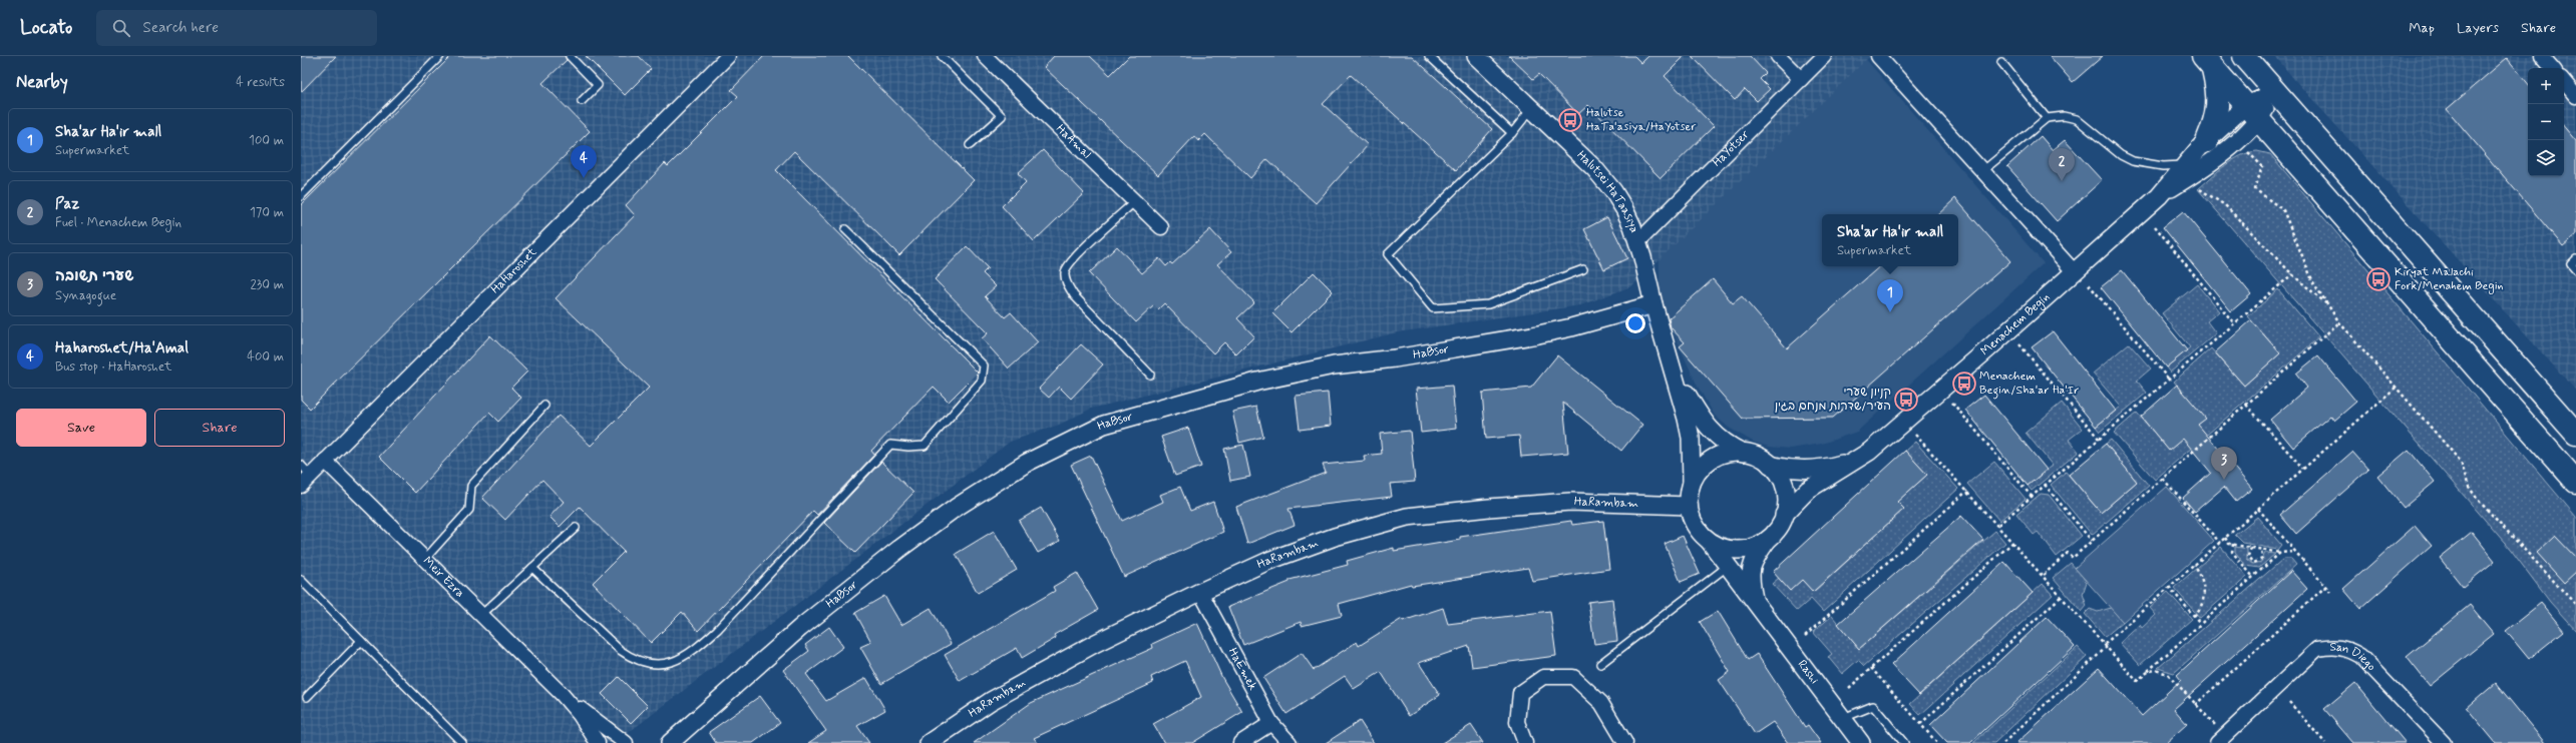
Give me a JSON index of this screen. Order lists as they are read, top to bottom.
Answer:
{
  "streets": {
    "street": [
      "HaAmal",
      "HaYotser",
      "Halutsei HaTaasiya",
      "HaHaroshet",
      "Menachem Begin",
      "HaBsor",
      "HaRambam",
      "Meir Ezra",
      "San Diego",
      "HaEmek",
      "Rashi"
    ]
  },
  "crossings": [
    ["HaYotser", "Halutsei HaTaasiya"],
    ["Halutsei HaTaasiya", "Menachem Begin"],
    ["Halutsei HaTaasiya", "HaBsor"],
    ["Halutsei HaTaasiya", "HaRambam"],
    ["Halutsei HaTaasiya", "Rashi"],
    ["HaHaroshet", "Meir Ezra"],
    ["Menachem Begin", "HaRambam"],
    ["Menachem Begin", "Rashi"],
    ["HaRambam", "HaEmek"],
    ["HaRambam", "Rashi"]
  ],
  "places": {
    "bus stop": [
      "Halutse HaTa'asiya/HaYotser",
      "Kiryat Malachi Fork/Menahem Begin",
      "Menachem Begin/Sha'ar Ha'Ir",
      "קניון שערי העיר/שדרות מנחם בגין"
    ]
  },
  "page": {
    "header": "Locato",
    "search": "Search here",
    "nav": ["Map", "Layers", "Share"],
    "heading": ["Nearby", "4 results"],
    "map_buttons": ["+", "−"],
    "list": [
      {
        "mark": "1",
        "name": "Sha'ar Ha'ir mall",
        "note": "Supermarket",
        "value": "100 m"
      },
      {
        "mark": "2",
        "name": "Paz",
        "note": "Fuel · Menachem Begin",
        "value": "170 m"
      },
      {
        "mark": "3",
        "name": "שערי תשובה",
        "note": "Synagogue",
        "value": "230 m"
      },
      {
        "mark": "4",
        "name": "Haharoshet/Ha'Amal",
        "note": "Bus stop · HaHaroshet",
        "value": "400 m"
      }
    ],
    "pins": [
      "4",
      "2",
      "1",
      "3"
    ],
    "popup": ["Sha'ar Ha'ir mall", "Supermarket"],
    "buttons": ["Save", "Share"]
  }
}
